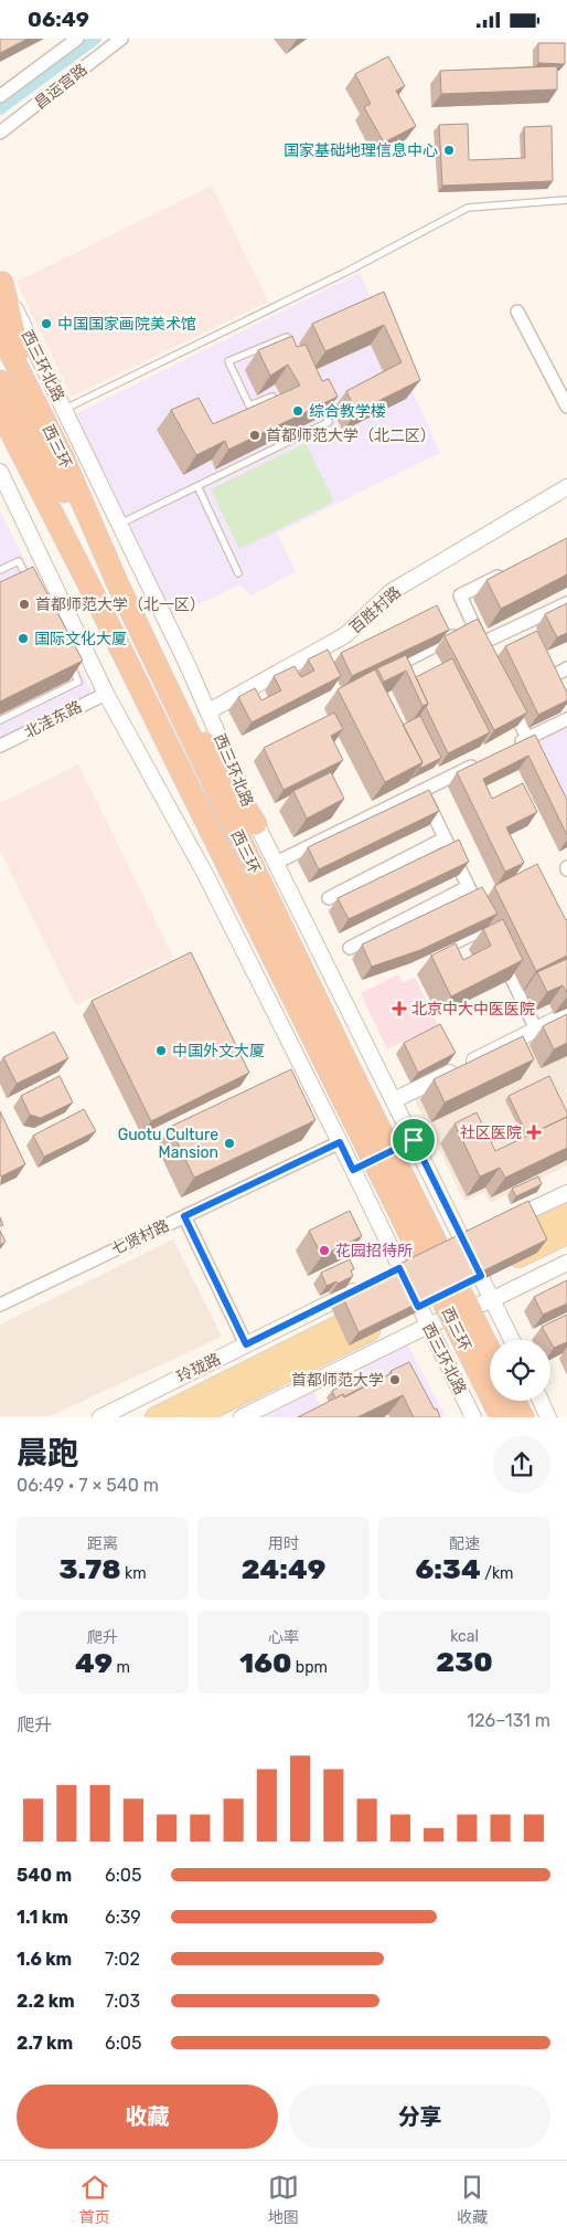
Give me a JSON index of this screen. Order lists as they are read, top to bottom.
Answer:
{
  "streets": {
    "highway": ["西三环"],
    "main road": ["玲珑路"],
    "street": [
      "昌运宫路",
      "西三环北路",
      "百胜村路",
      "北洼东路",
      "七贤村路"
    ]
  },
  "crossings": [
    ["西三环北路", "百胜村路"],
    ["西三环北路", "北洼东路"],
    ["西三环北路", "七贤村路"],
    ["西三环北路", "玲珑路"]
  ],
  "places": {
    "other": [
      "国家基础地理信息中心",
      "中国国家画院美术馆",
      "综合教学楼",
      "首都师范大学（北二区）",
      "首都师范大学（北一区）",
      "国际文化大厦",
      "中国外文大厦",
      "Guotu Culture Mansion",
      "花园招待所",
      "首都师范大学"
    ],
    "health": ["北京中大中医医院", "社区医院"]
  },
  "page": {
    "status": "06:49",
    "heading": ["晨跑", "06:49 · 7 × 540 m"],
    "stats": [
      ["距离", "3.78 km"],
      ["用时", "24:49"],
      ["配速", "6:34 /km"],
      ["爬升", "49 m"],
      ["心率", "160 bpm"],
      ["kcal", "230"]
    ],
    "chart": ["爬升", "126–131 m"],
    "list": [
      {
        "name": "540 m",
        "note": "6:05"
      },
      {
        "name": "1.1 km",
        "note": "6:39"
      },
      {
        "name": "1.6 km",
        "note": "7:02"
      },
      {
        "name": "2.2 km",
        "note": "7:03"
      },
      {
        "name": "2.7 km",
        "note": "6:05"
      }
    ],
    "buttons": ["收藏", "分享"],
    "tabs": ["首页", "地图", "收藏"]
  }
}
